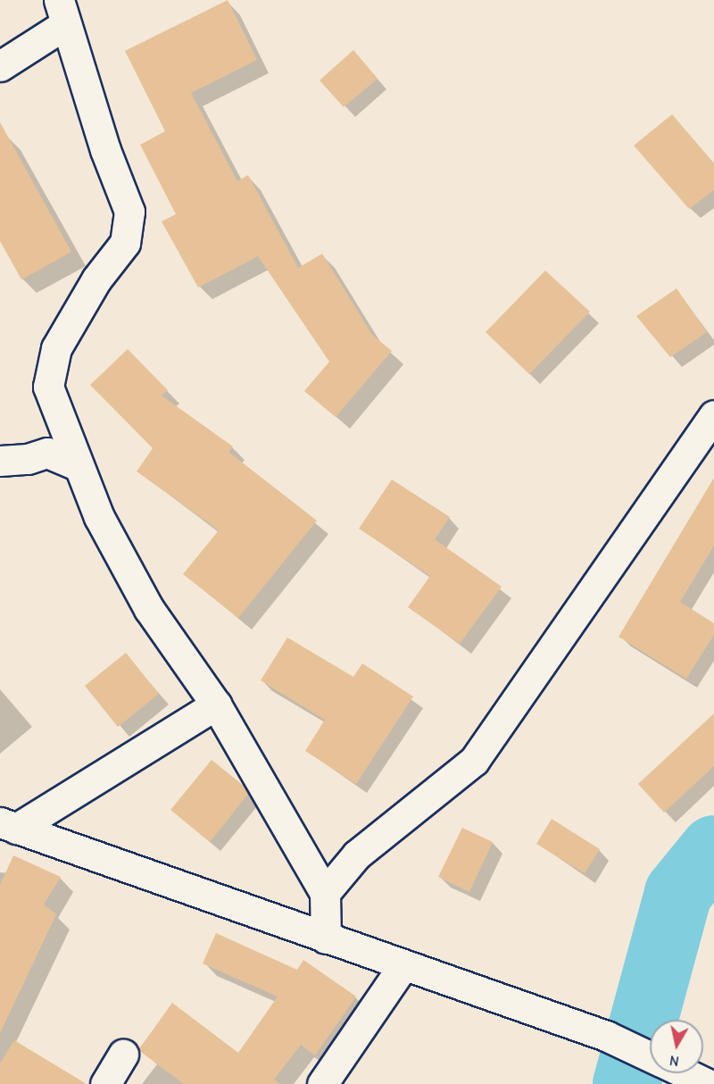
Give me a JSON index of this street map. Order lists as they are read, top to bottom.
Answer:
{
  "north": "bottom"
}
